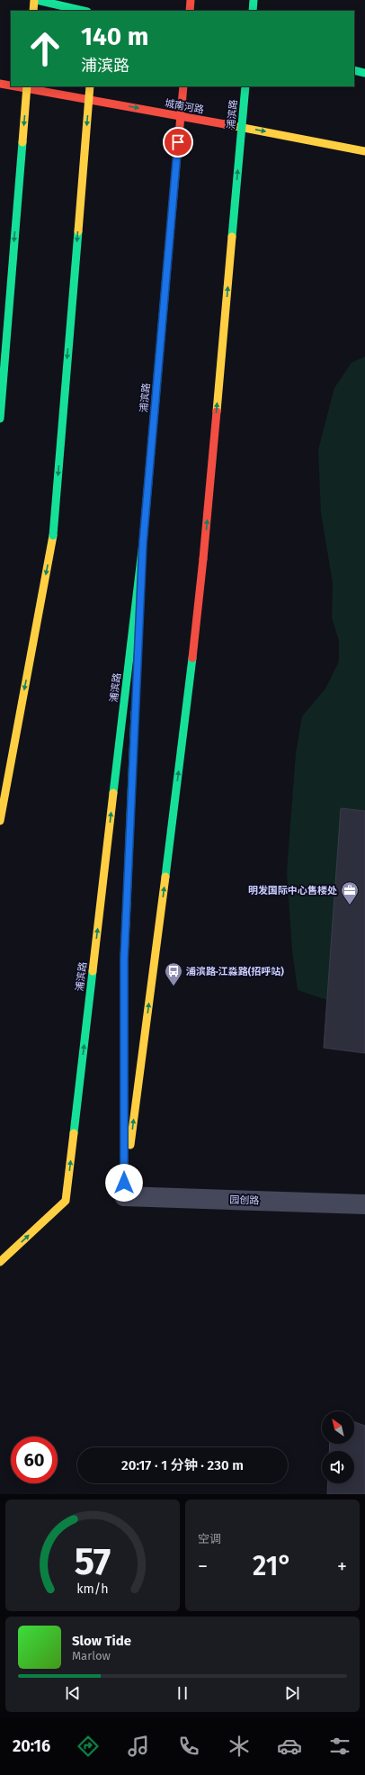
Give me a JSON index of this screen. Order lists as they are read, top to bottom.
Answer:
{
  "streets": {
    "main road": ["城南河路", "浦滨路"],
    "street": ["园创路"]
  },
  "crossings": [
    ["浦滨路", "园创路"]
  ],
  "one_way": ["城南河路"],
  "places": {
    "office": ["明发国际中心售楼处"],
    "bus stop": ["浦滨路·江淼路(招呼站)"]
  },
  "north": "top left",
  "page": {
    "turn": ["140 m", "浦滨路"],
    "limit": "60",
    "trip": "20:17 · 1 分钟 · 230 m",
    "tile": "空调",
    "heat": ["−", "21°", "+"],
    "song": ["Slow Tide", "Marlow"],
    "tabs": "20:16",
    "gauge": ["57", "km/h"]
  }
}
